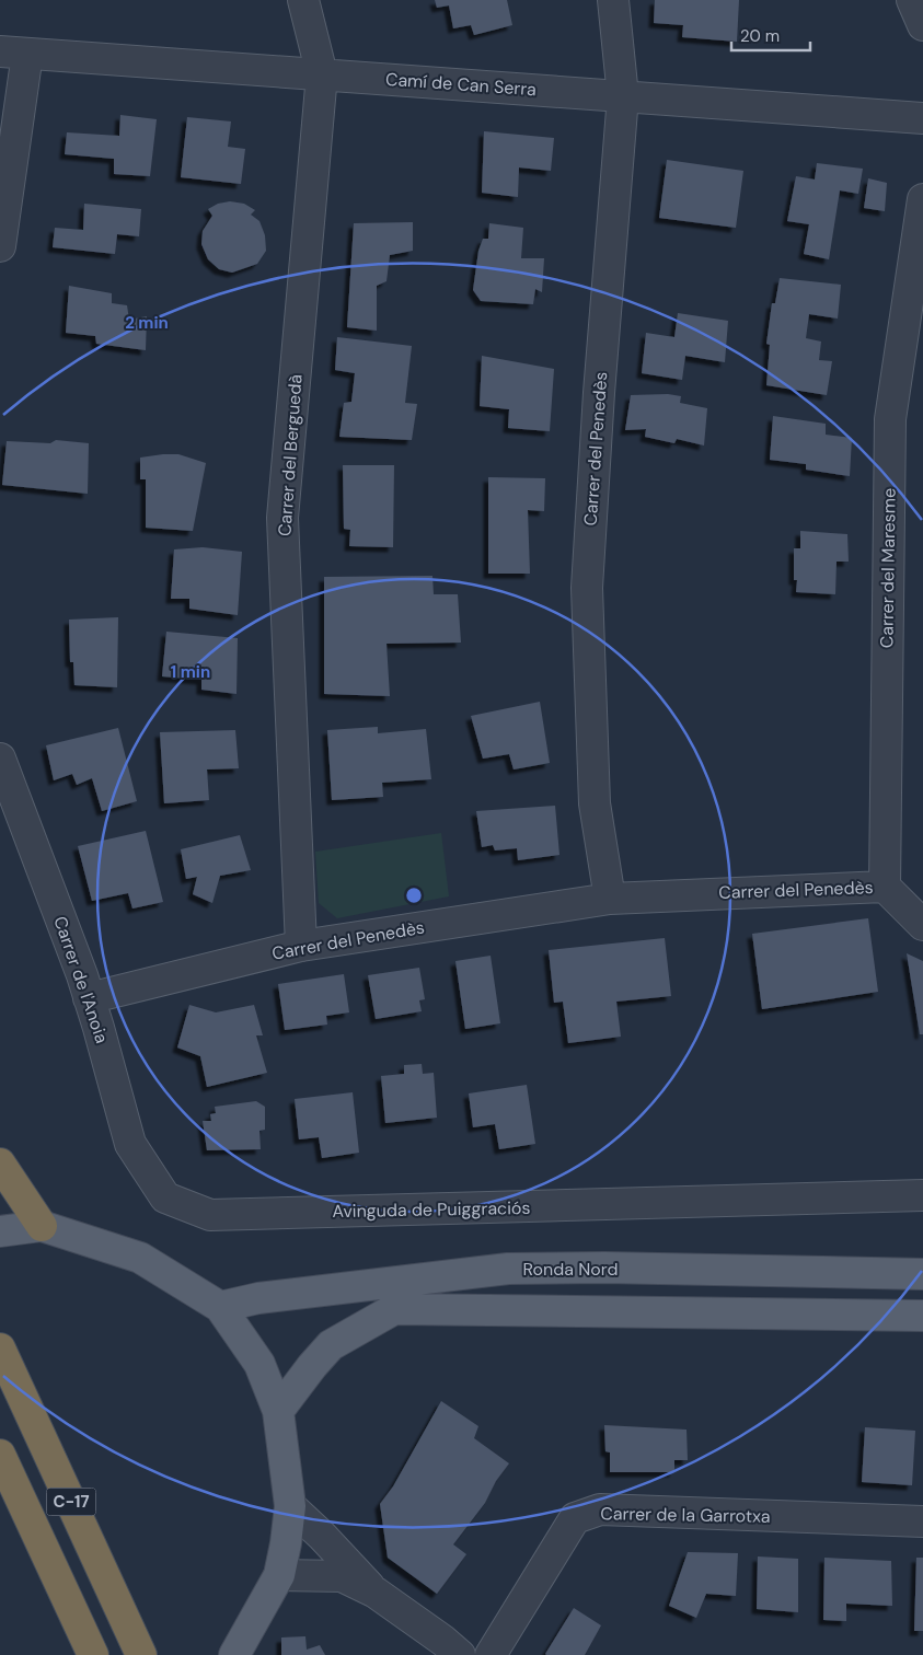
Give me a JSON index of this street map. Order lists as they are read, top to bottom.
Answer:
{
  "streets": {
    "highway": ["C-17"],
    "main road": ["Ronda Nord"],
    "street": [
      "Camí de Can Serra",
      "Carrer del Penedès",
      "Carrer del Berguedà",
      "Carrer del Maresme",
      "Carrer de l'Anoia",
      "Avinguda de Puiggraciós",
      "Carrer de la Garrotxa"
    ]
  },
  "crossings": [
    ["Camí de Can Serra", "Carrer del Penedès"],
    ["Camí de Can Serra", "Carrer del Berguedà"],
    ["Carrer del Penedès", "Carrer del Berguedà"],
    ["Carrer del Penedès", "Carrer del Maresme"],
    ["Carrer del Penedès", "Carrer de l'Anoia"],
    ["Carrer de l'Anoia", "Avinguda de Puiggraciós"]
  ],
  "scale_bar": "20 m",
  "rings": ["2 min", "1 min"]
}
